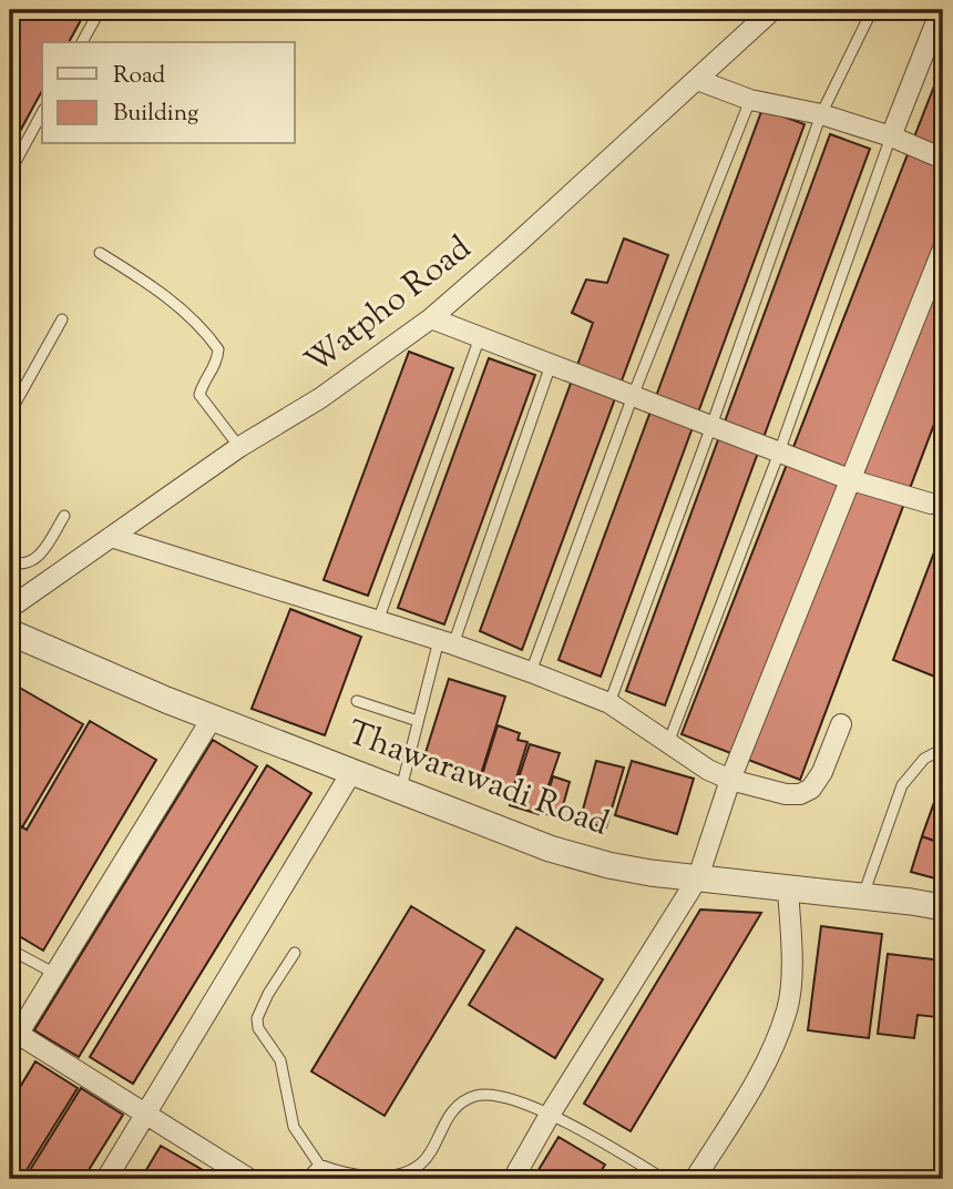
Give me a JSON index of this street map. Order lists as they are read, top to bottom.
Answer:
{
  "streets": {
    "street": ["Watpho Road", "Thawarawadi Road"]
  },
  "legend": ["Road", "Building"]
}
